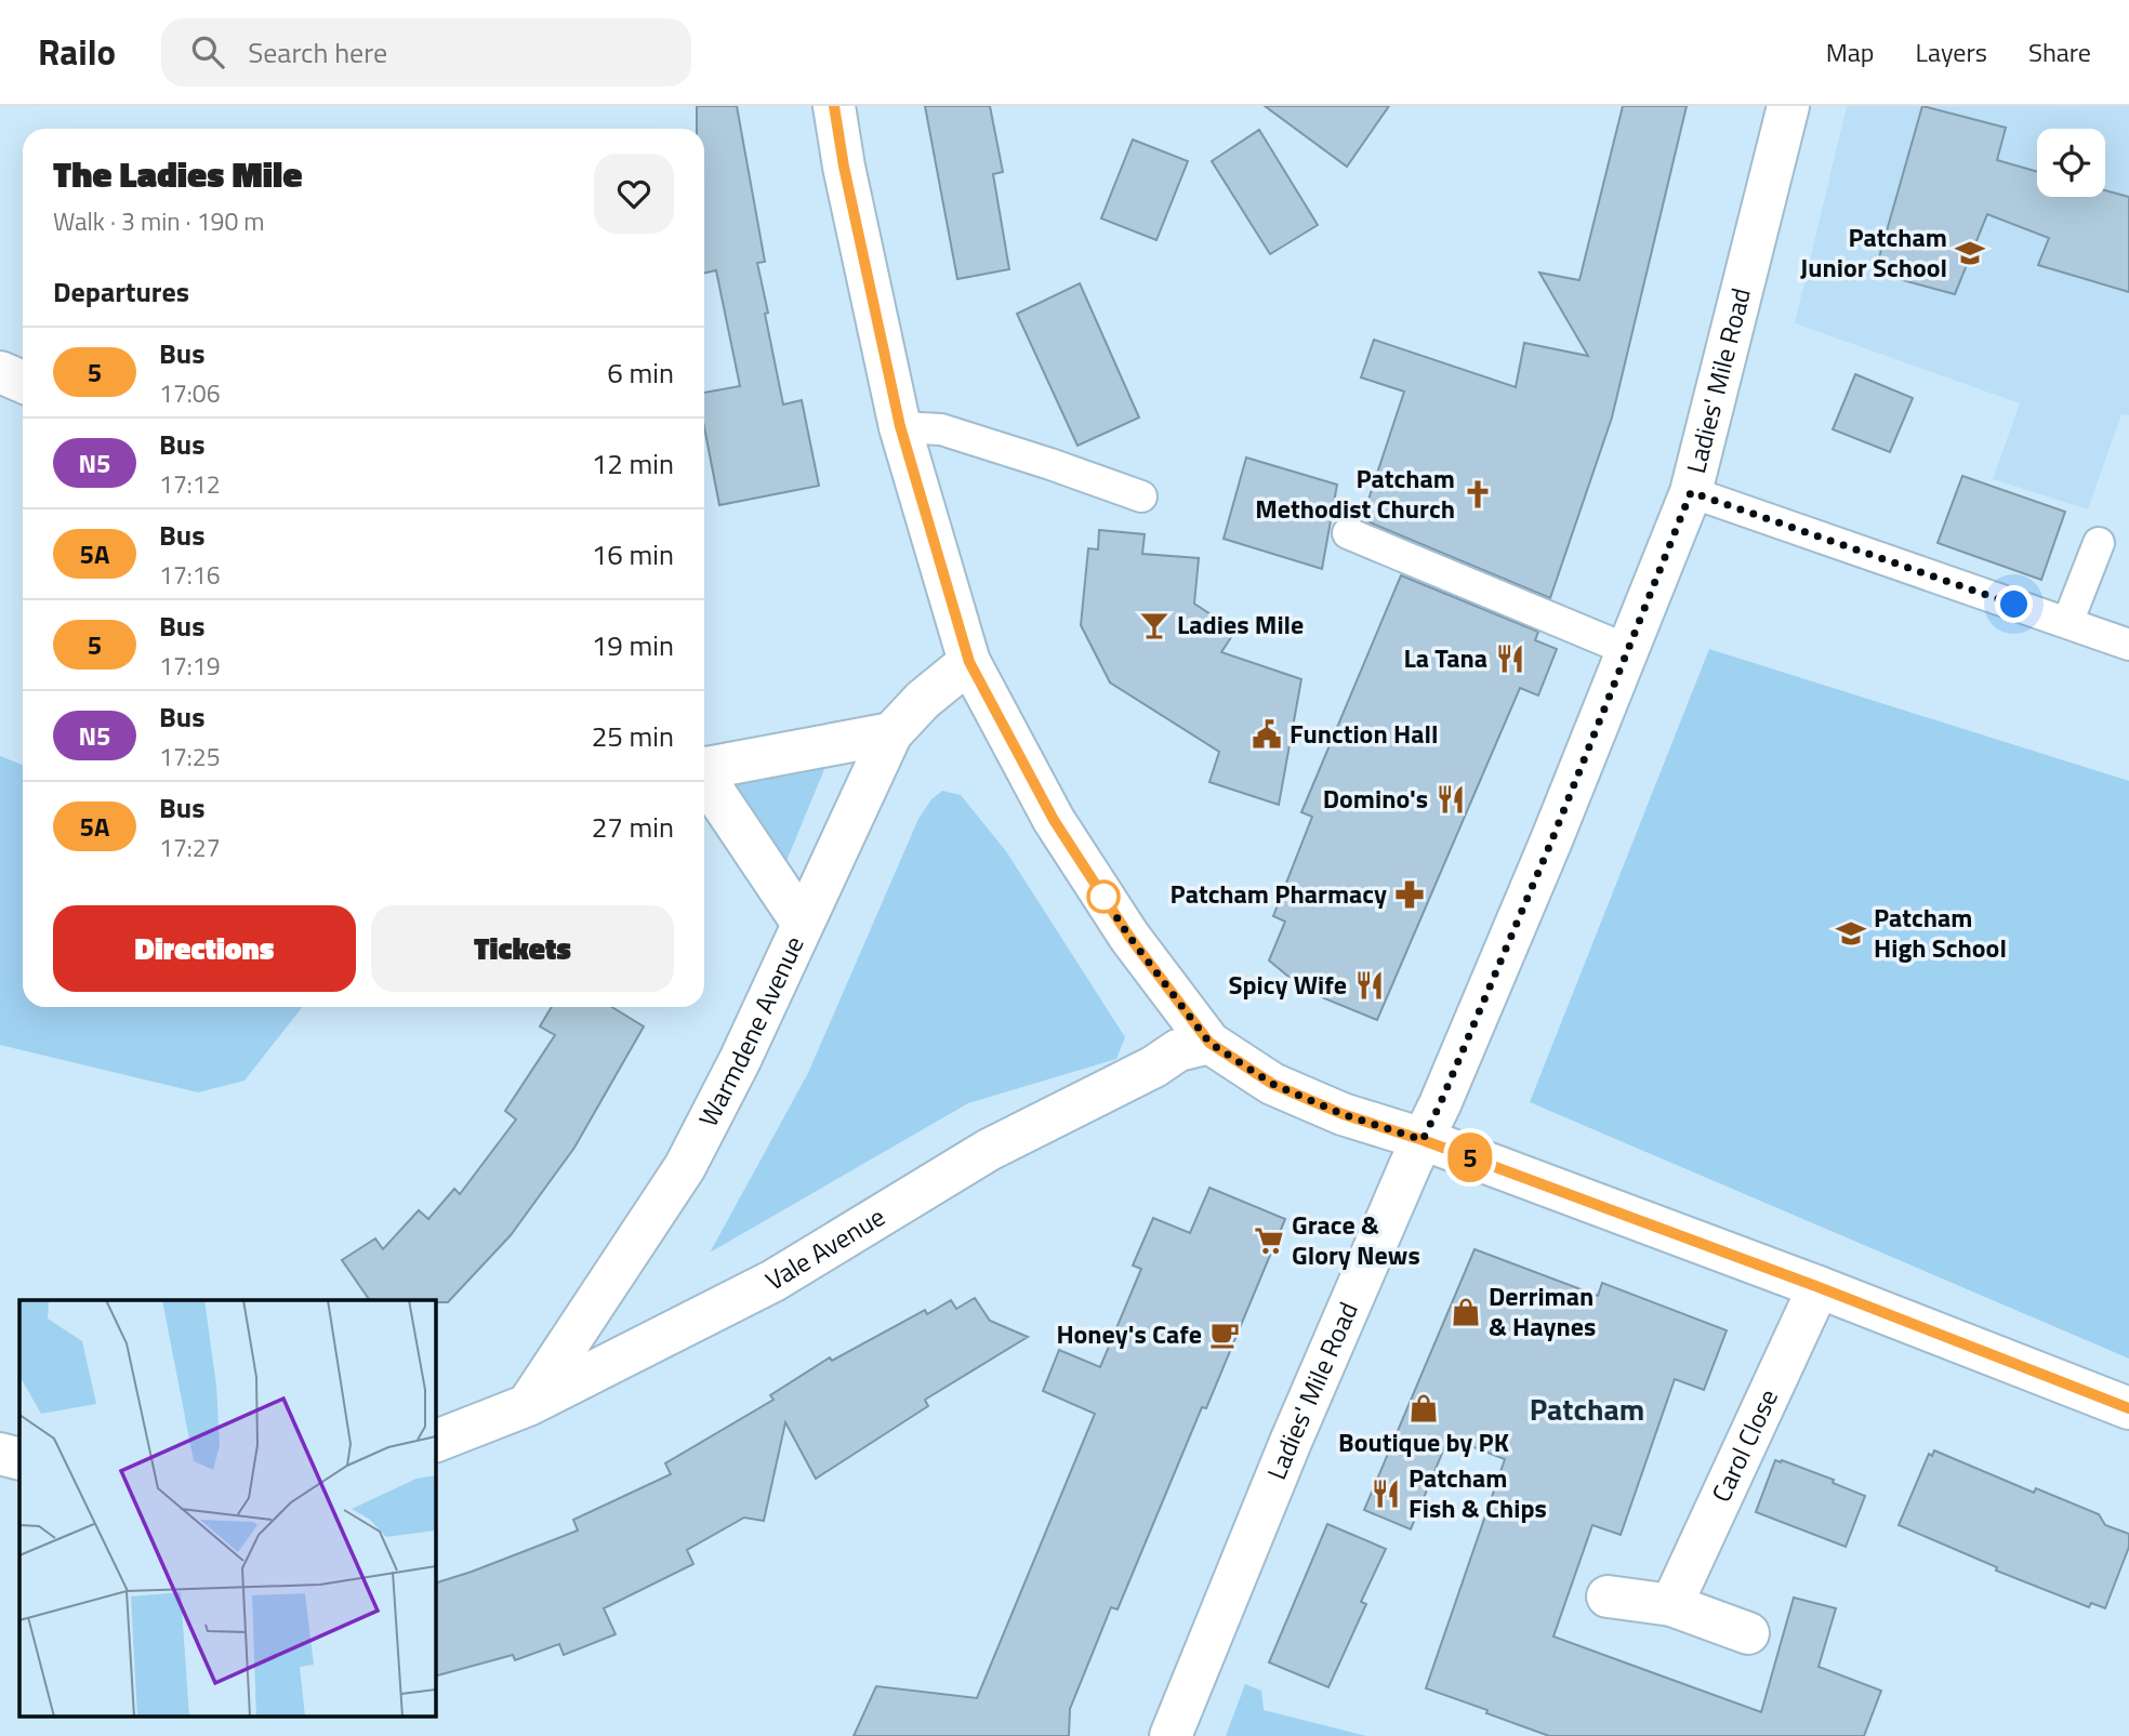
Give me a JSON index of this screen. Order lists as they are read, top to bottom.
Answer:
{
  "streets": {
    "street": [
      "Ladies' Mile Road",
      "Warmdene Avenue",
      "Vale Avenue",
      "Carol Close"
    ]
  },
  "crossings": [
    ["Warmdene Avenue", "Vale Avenue"]
  ],
  "districts": ["Patcham"],
  "places": {
    "school or university": ["Patcham Junior School", "Patcham High School"],
    "church": ["Patcham Methodist Church"],
    "bar": ["Ladies Mile"],
    "restaurant": [
      "La Tana",
      "Domino's",
      "Spicy Wife",
      "Patcham Fish & Chips"
    ],
    "public building": ["Function Hall"],
    "pharmacy": ["Patcham Pharmacy"],
    "supermarket": ["Grace & Glory News"],
    "shop": ["Derriman & Haynes", "Boutique by PK"],
    "cafe": ["Honey's Cafe"]
  },
  "lines": ["bus line 5"],
  "page": {
    "header": "Railo",
    "search": "Search here",
    "nav": ["Map", "Layers", "Share"],
    "on_map": "5",
    "heading": [
      ["The Ladies Mile", "Walk · 3 min · 190 m"],
      "Departures"
    ],
    "list": [
      {
        "mark": "5",
        "name": "Bus",
        "note": "17:06",
        "value": "6 min"
      },
      {
        "mark": "N5",
        "name": "Bus",
        "note": "17:12",
        "value": "12 min"
      },
      {
        "mark": "5A",
        "name": "Bus",
        "note": "17:16",
        "value": "16 min"
      },
      {
        "mark": "5",
        "name": "Bus",
        "note": "17:19",
        "value": "19 min"
      },
      {
        "mark": "N5",
        "name": "Bus",
        "note": "17:25",
        "value": "25 min"
      },
      {
        "mark": "5A",
        "name": "Bus",
        "note": "17:27",
        "value": "27 min"
      }
    ],
    "buttons": ["Directions", "Tickets"]
  }
}
